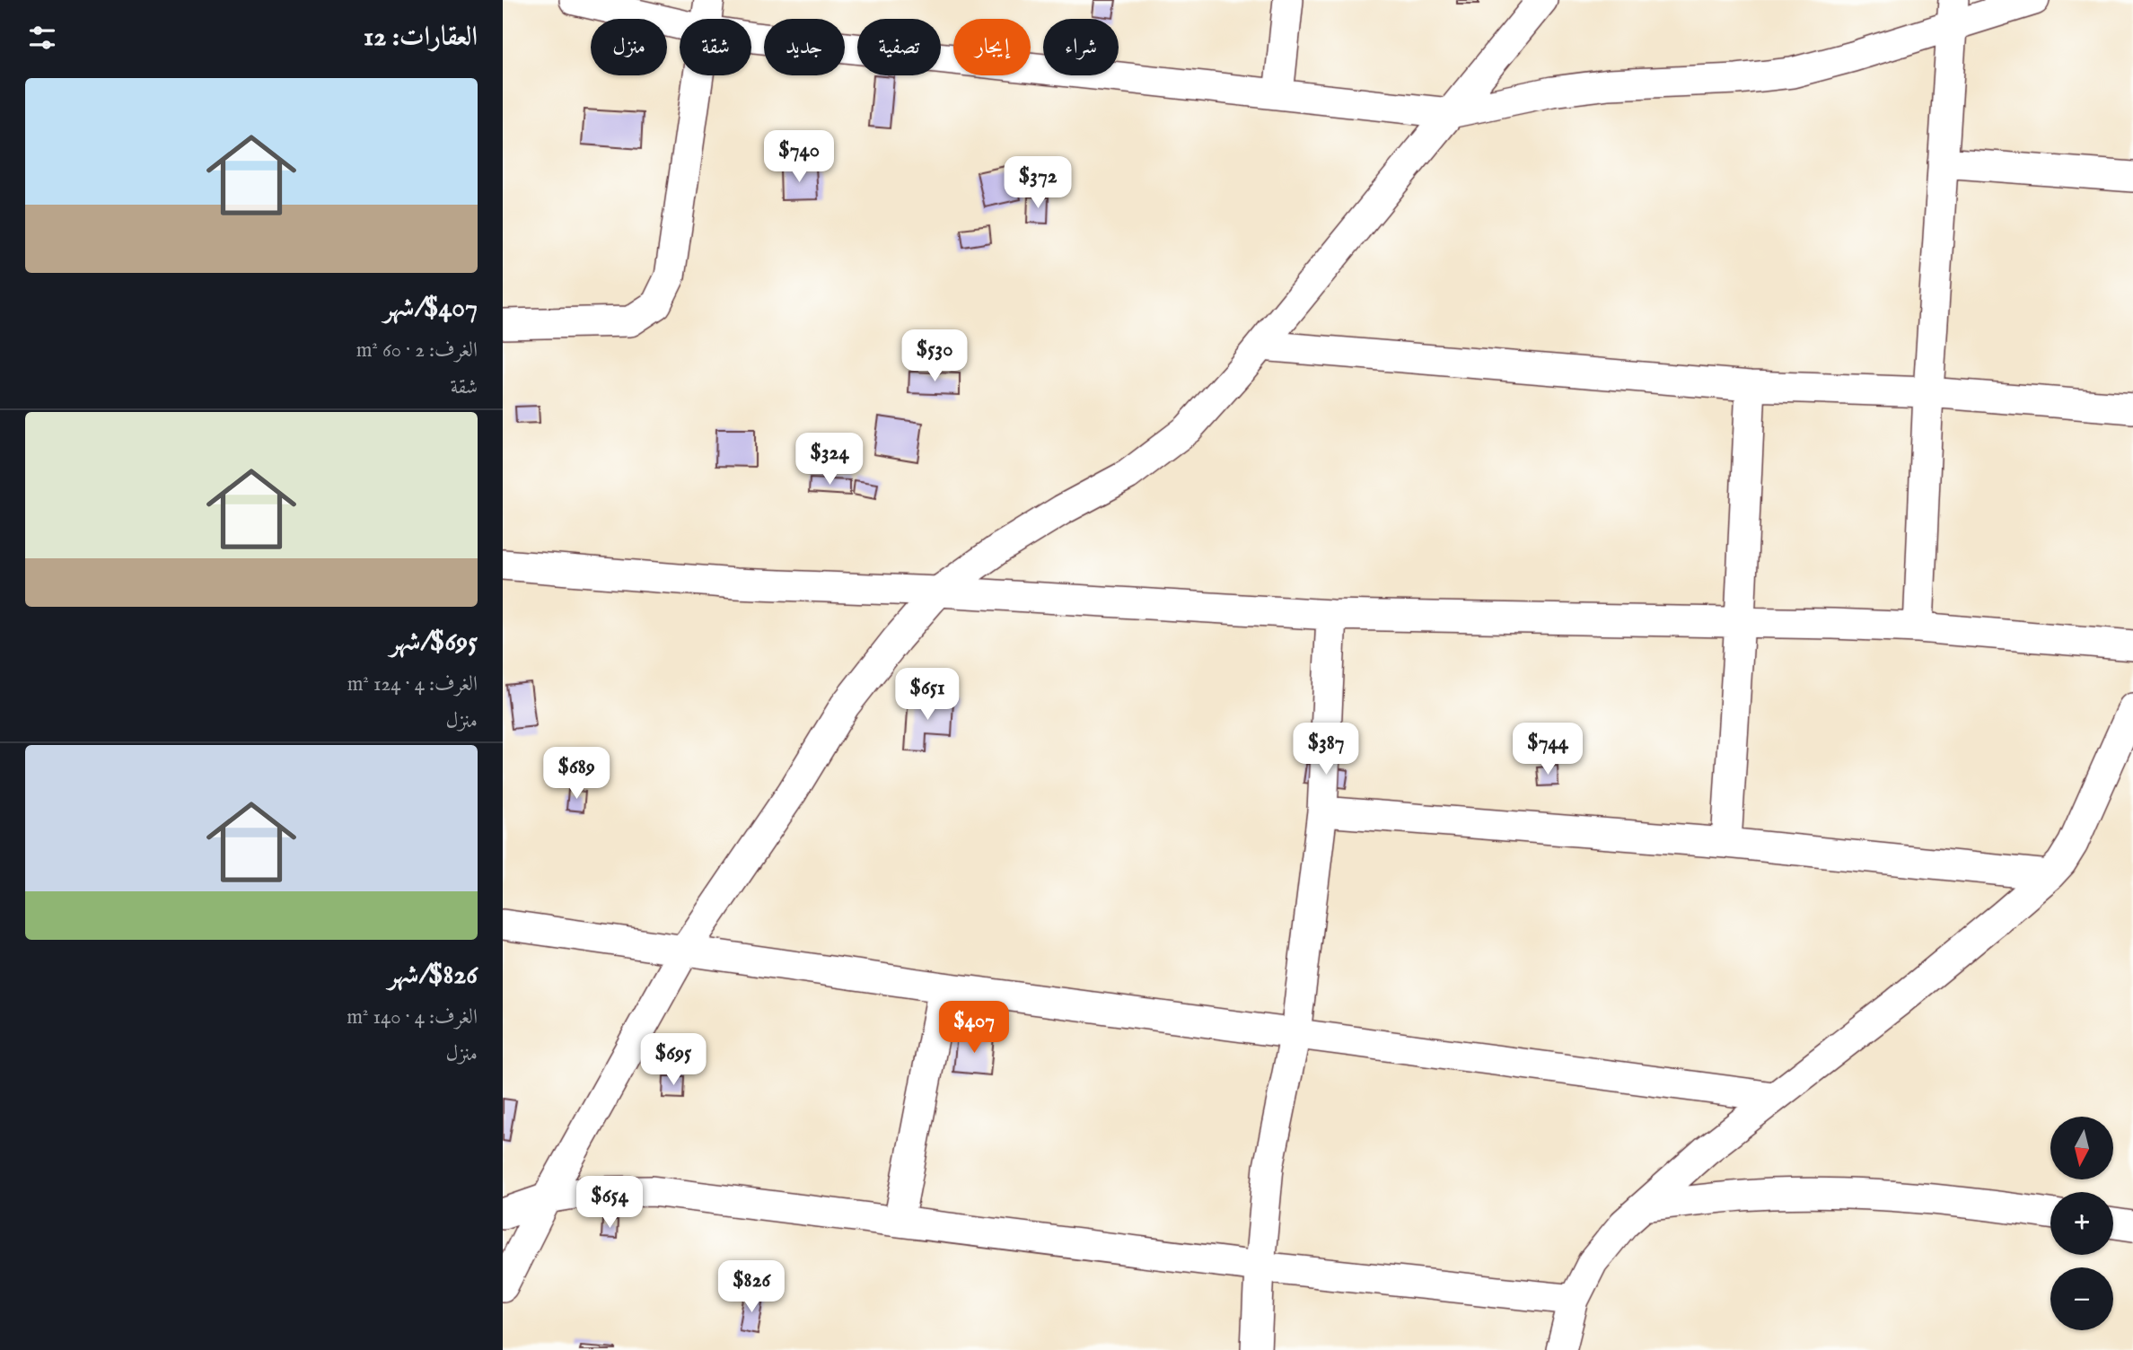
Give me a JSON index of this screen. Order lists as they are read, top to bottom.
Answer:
{
  "north": "bottom",
  "page": {
    "heading": "العقارات: 12",
    "chip": [
      "شراء",
      "إيجار",
      "تصفية",
      "جديد",
      "شقة",
      "منزل"
    ],
    "list": [
      {
        "name": "$407/شهر",
        "note": "الغرف: 2 · 60 m² · شقة"
      },
      {
        "name": "$695/شهر",
        "note": "الغرف: 4 · 124 m² · منزل"
      },
      {
        "name": "$826/شهر",
        "note": "الغرف: 4 · 140 m² · منزل"
      }
    ],
    "price": [
      "$740",
      "$372",
      "$530",
      "$324",
      "$651",
      "$387",
      "$744",
      "$689",
      "$407",
      "$695",
      "$654",
      "$826"
    ],
    "map_buttons": ["+", "−"]
  }
}
